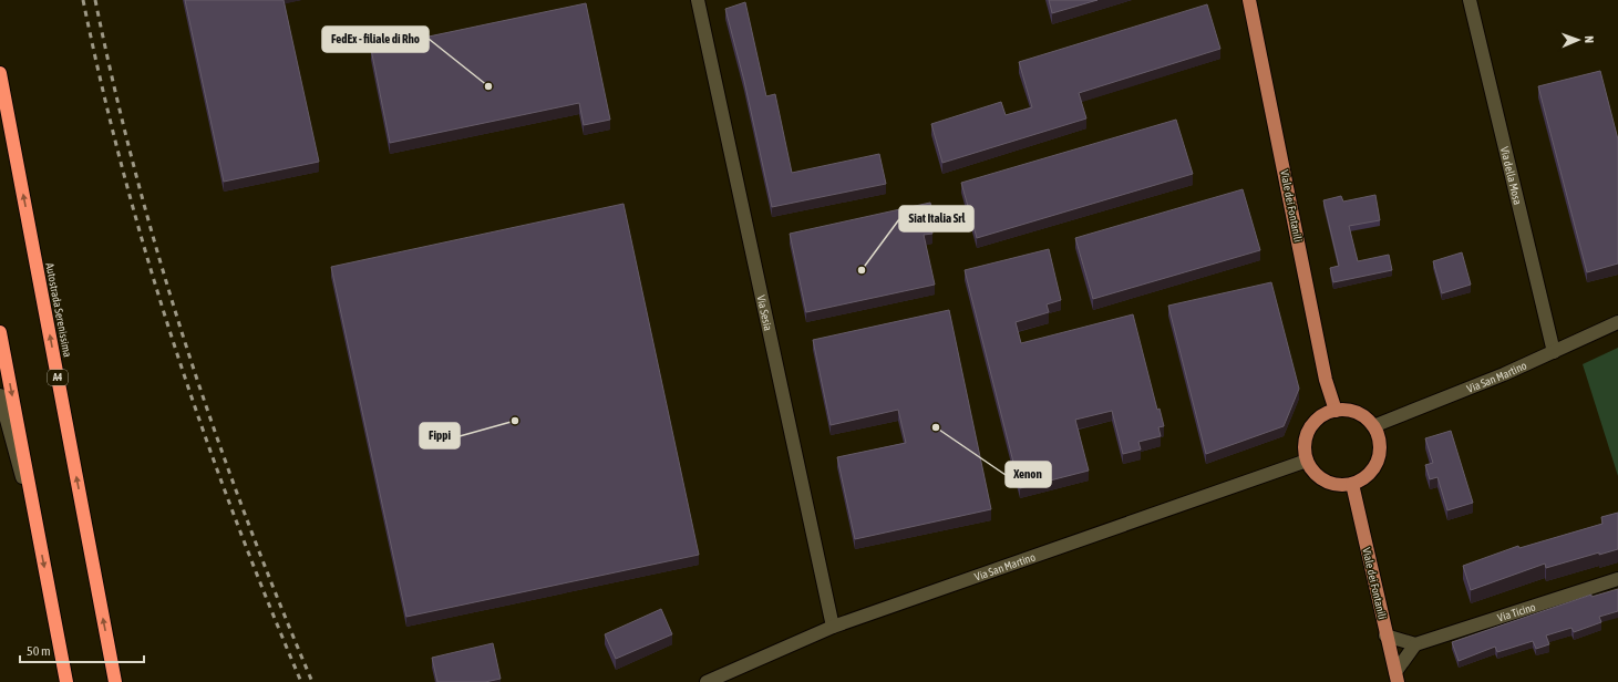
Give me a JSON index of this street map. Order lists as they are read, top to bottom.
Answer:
{
  "streets": {
    "highway": ["Autostrada Serenissima", "A4"],
    "main road": ["Viale dei Fontanili"],
    "street": [
      "Via della Mosa",
      "Via Sesia",
      "Via San Martino",
      "Via Ticino"
    ]
  },
  "crossings": [
    ["Via della Mosa", "Via San Martino"],
    ["Viale dei Fontanili", "Via San Martino"],
    ["Via Sesia", "Via San Martino"]
  ],
  "places": [
    "FedEx - filiale di Rho",
    "Siat Italia Srl",
    "Fippi",
    "Xenon"
  ],
  "scale_bar": "50 m",
  "north": "right"
}
